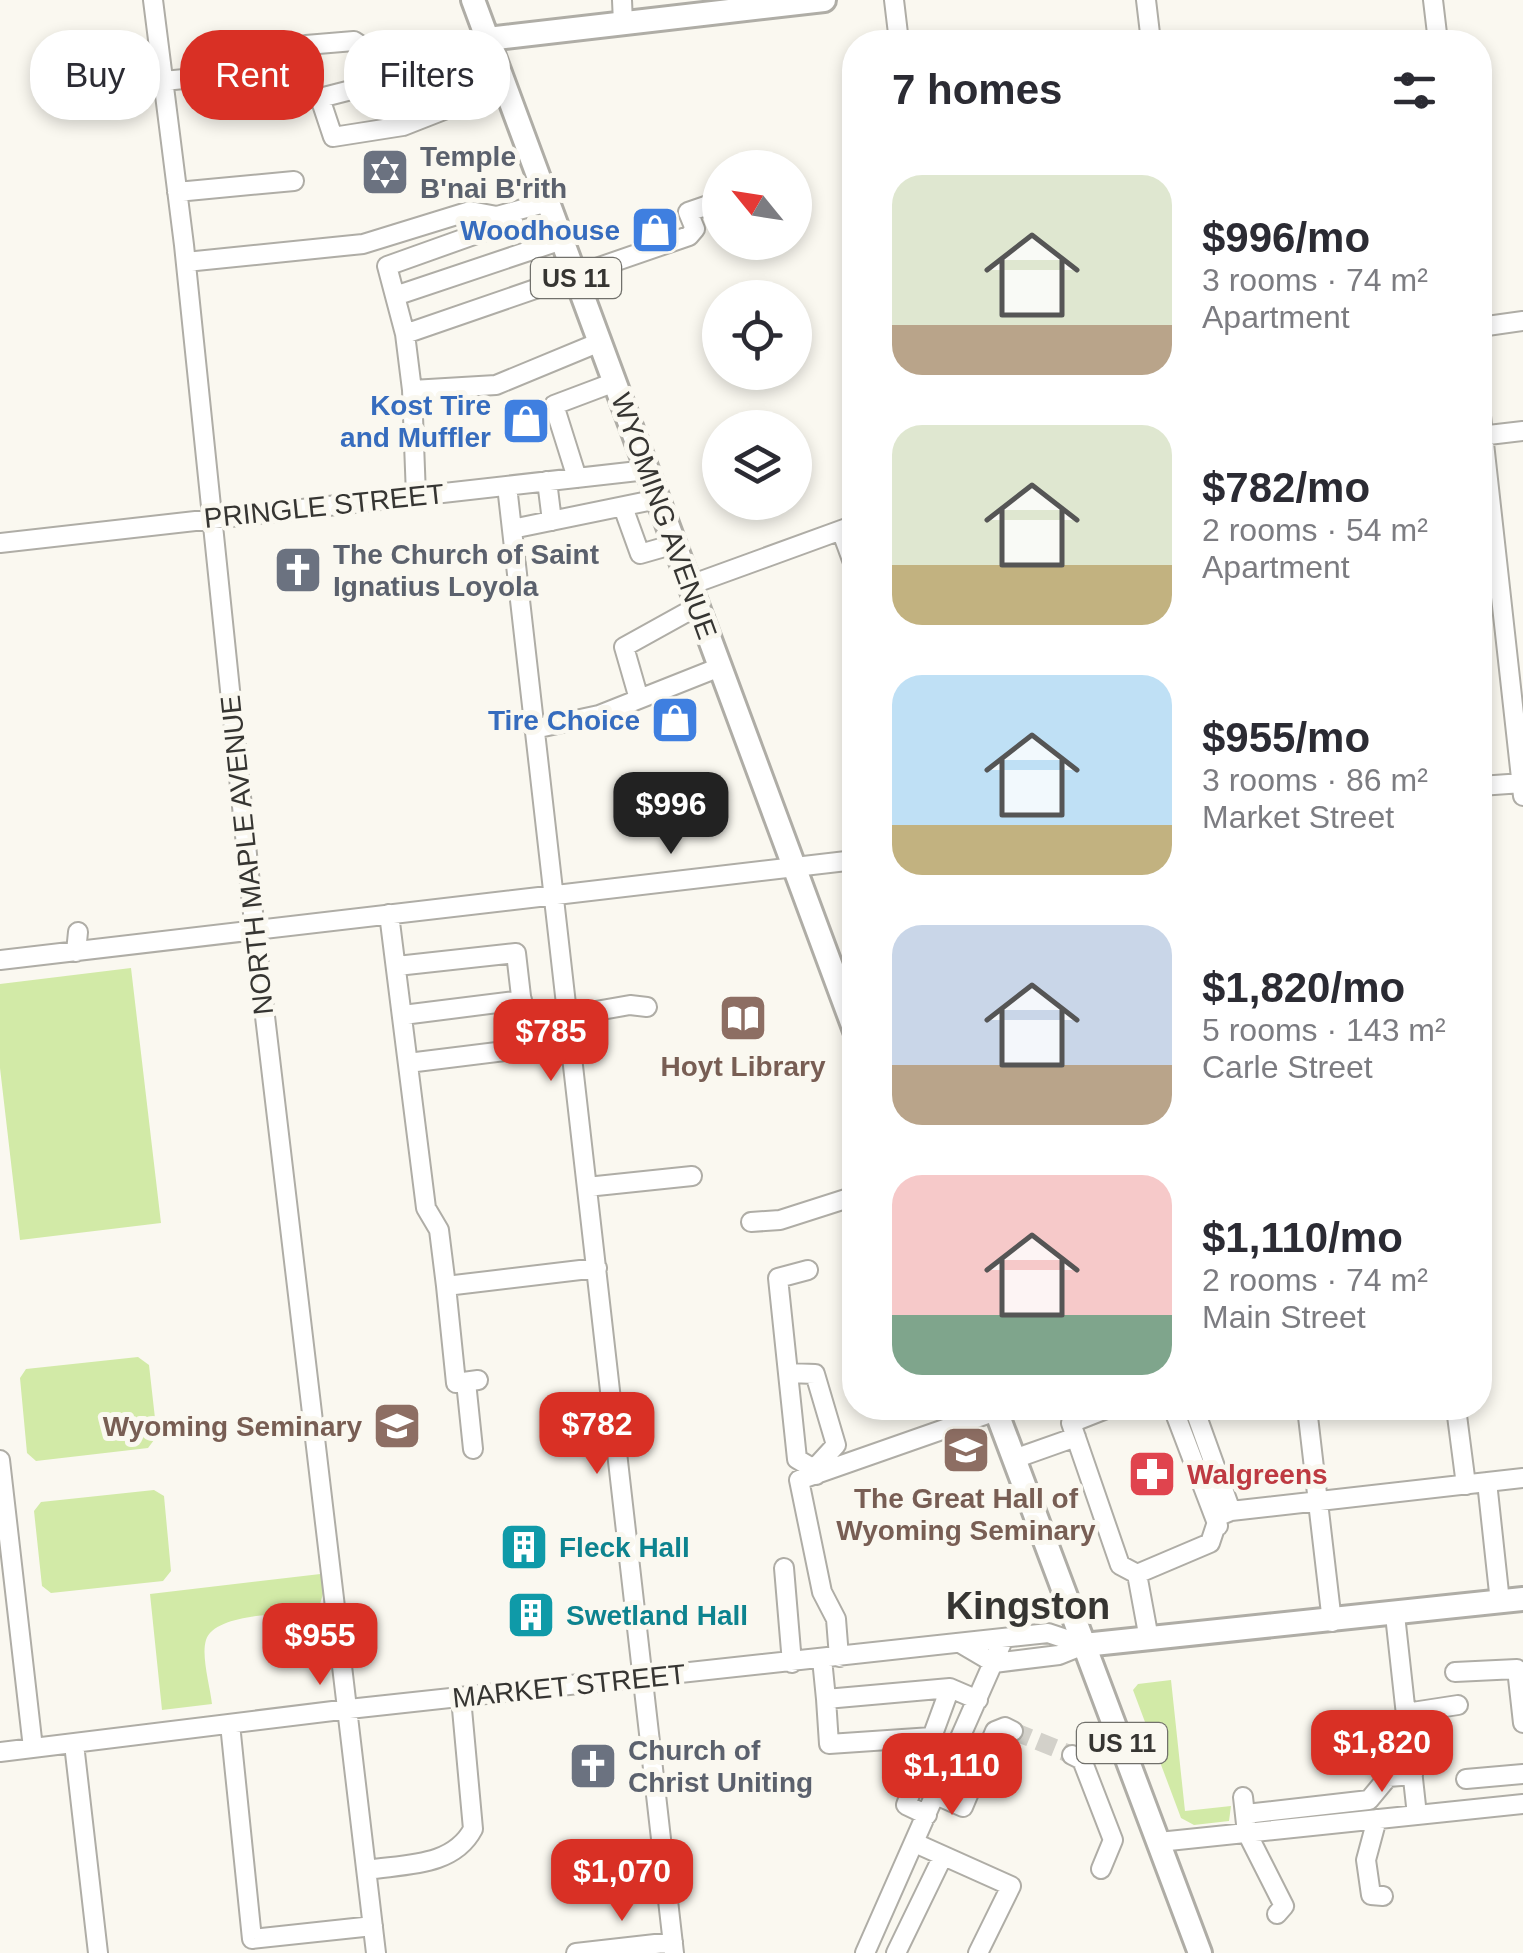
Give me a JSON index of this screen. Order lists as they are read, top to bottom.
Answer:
{
  "streets": {
    "main road": ["US 11", "WYOMING AVENUE", "MARKET STREET"],
    "street": ["PRINGLE STREET", "NORTH MAPLE AVENUE"]
  },
  "crossings": [
    ["US 11", "MARKET STREET"],
    ["PRINGLE STREET", "WYOMING AVENUE"],
    ["PRINGLE STREET", "NORTH MAPLE AVENUE"],
    ["NORTH MAPLE AVENUE", "MARKET STREET"]
  ],
  "districts": ["Kingston"],
  "places": {
    "synagogue": ["Temple B'nai B'rith"],
    "shop": ["Woodhouse", "Kost Tire and Muffler", "Tire Choice"],
    "church": ["The Church of Saint Ignatius Loyola", "Church of Christ Uniting"],
    "library": ["Hoyt Library"],
    "school or university": ["Wyoming Seminary", "The Great Hall of Wyoming Seminary"],
    "pharmacy": ["Walgreens"],
    "building": ["Fleck Hall", "Swetland Hall"]
  },
  "north": "top left",
  "page": {
    "chip": ["Buy", "Rent", "Filters"],
    "heading": "7 homes",
    "list": [
      {
        "name": "$996/mo",
        "note": "3 rooms · 74 m² · Apartment"
      },
      {
        "name": "$782/mo",
        "note": "2 rooms · 54 m² · Apartment"
      },
      {
        "name": "$955/mo",
        "note": "3 rooms · 86 m² · Market Street"
      },
      {
        "name": "$1,820/mo",
        "note": "5 rooms · 143 m² · Carle Street"
      },
      {
        "name": "$1,110/mo",
        "note": "2 rooms · 74 m² · Main Street"
      }
    ],
    "price": [
      "$996",
      "$785",
      "$782",
      "$955",
      "$1,820",
      "$1,110",
      "$1,070"
    ]
  }
}
